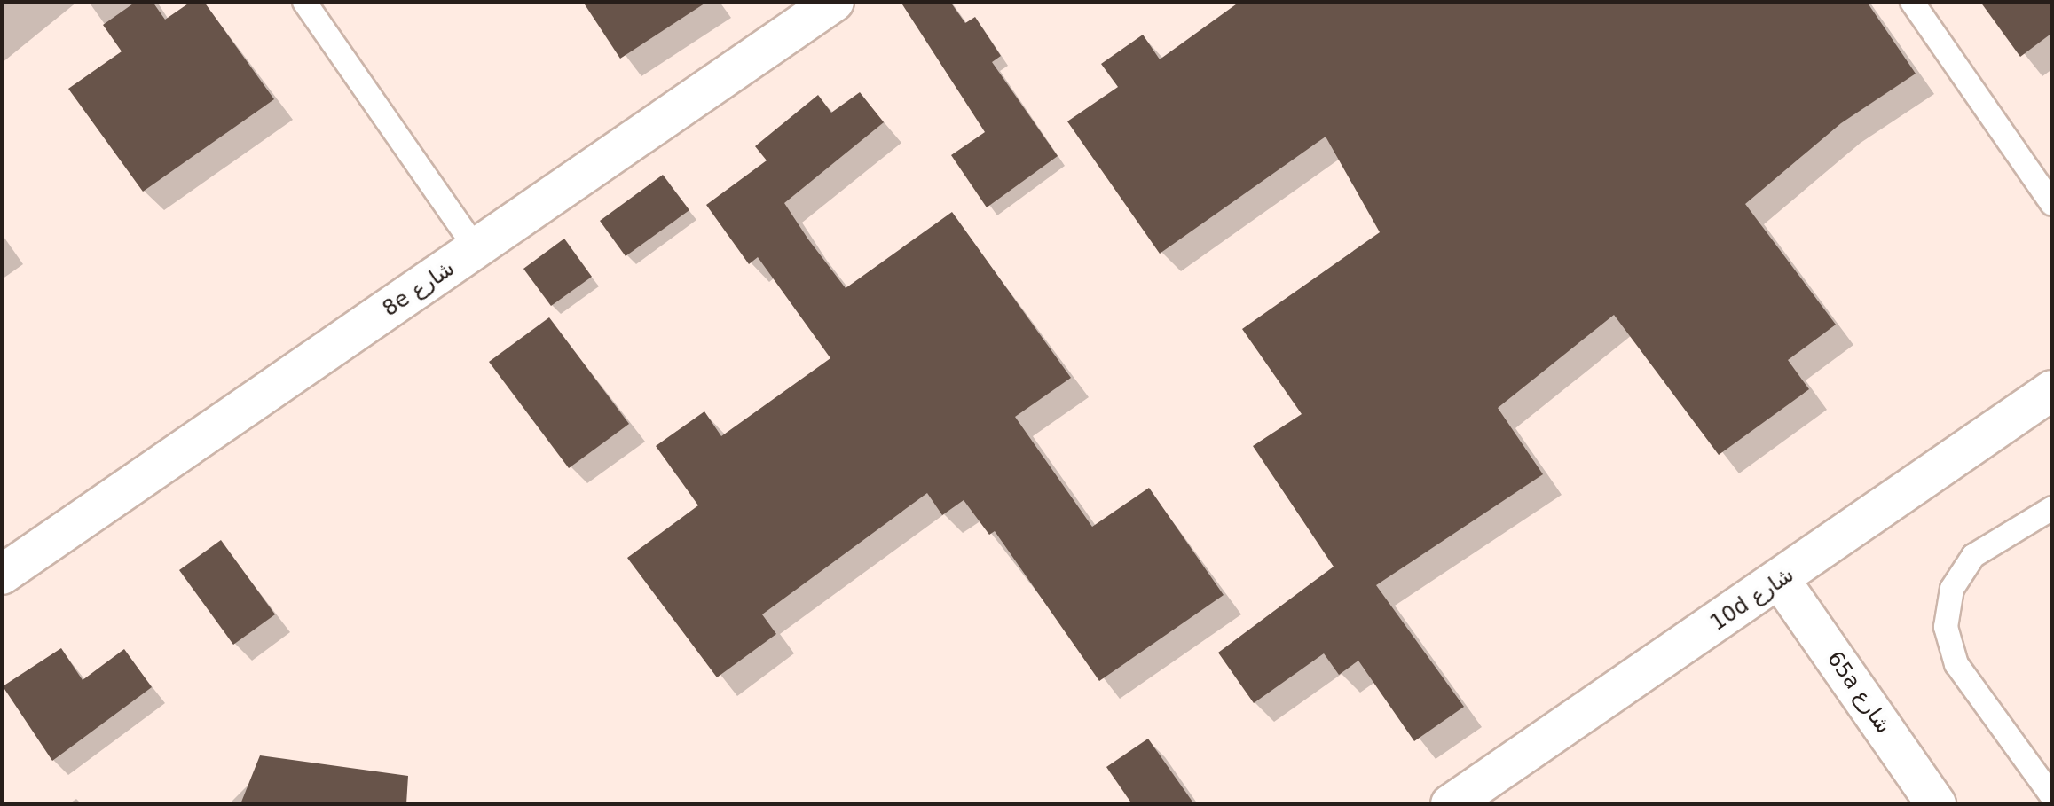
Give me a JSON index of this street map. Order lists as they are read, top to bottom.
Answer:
{
  "streets": {
    "street": ["8e شارع", "10d شارع", "65a شارع"]
  },
  "crossings": [
    ["10d شارع", "65a شارع"]
  ]
}
